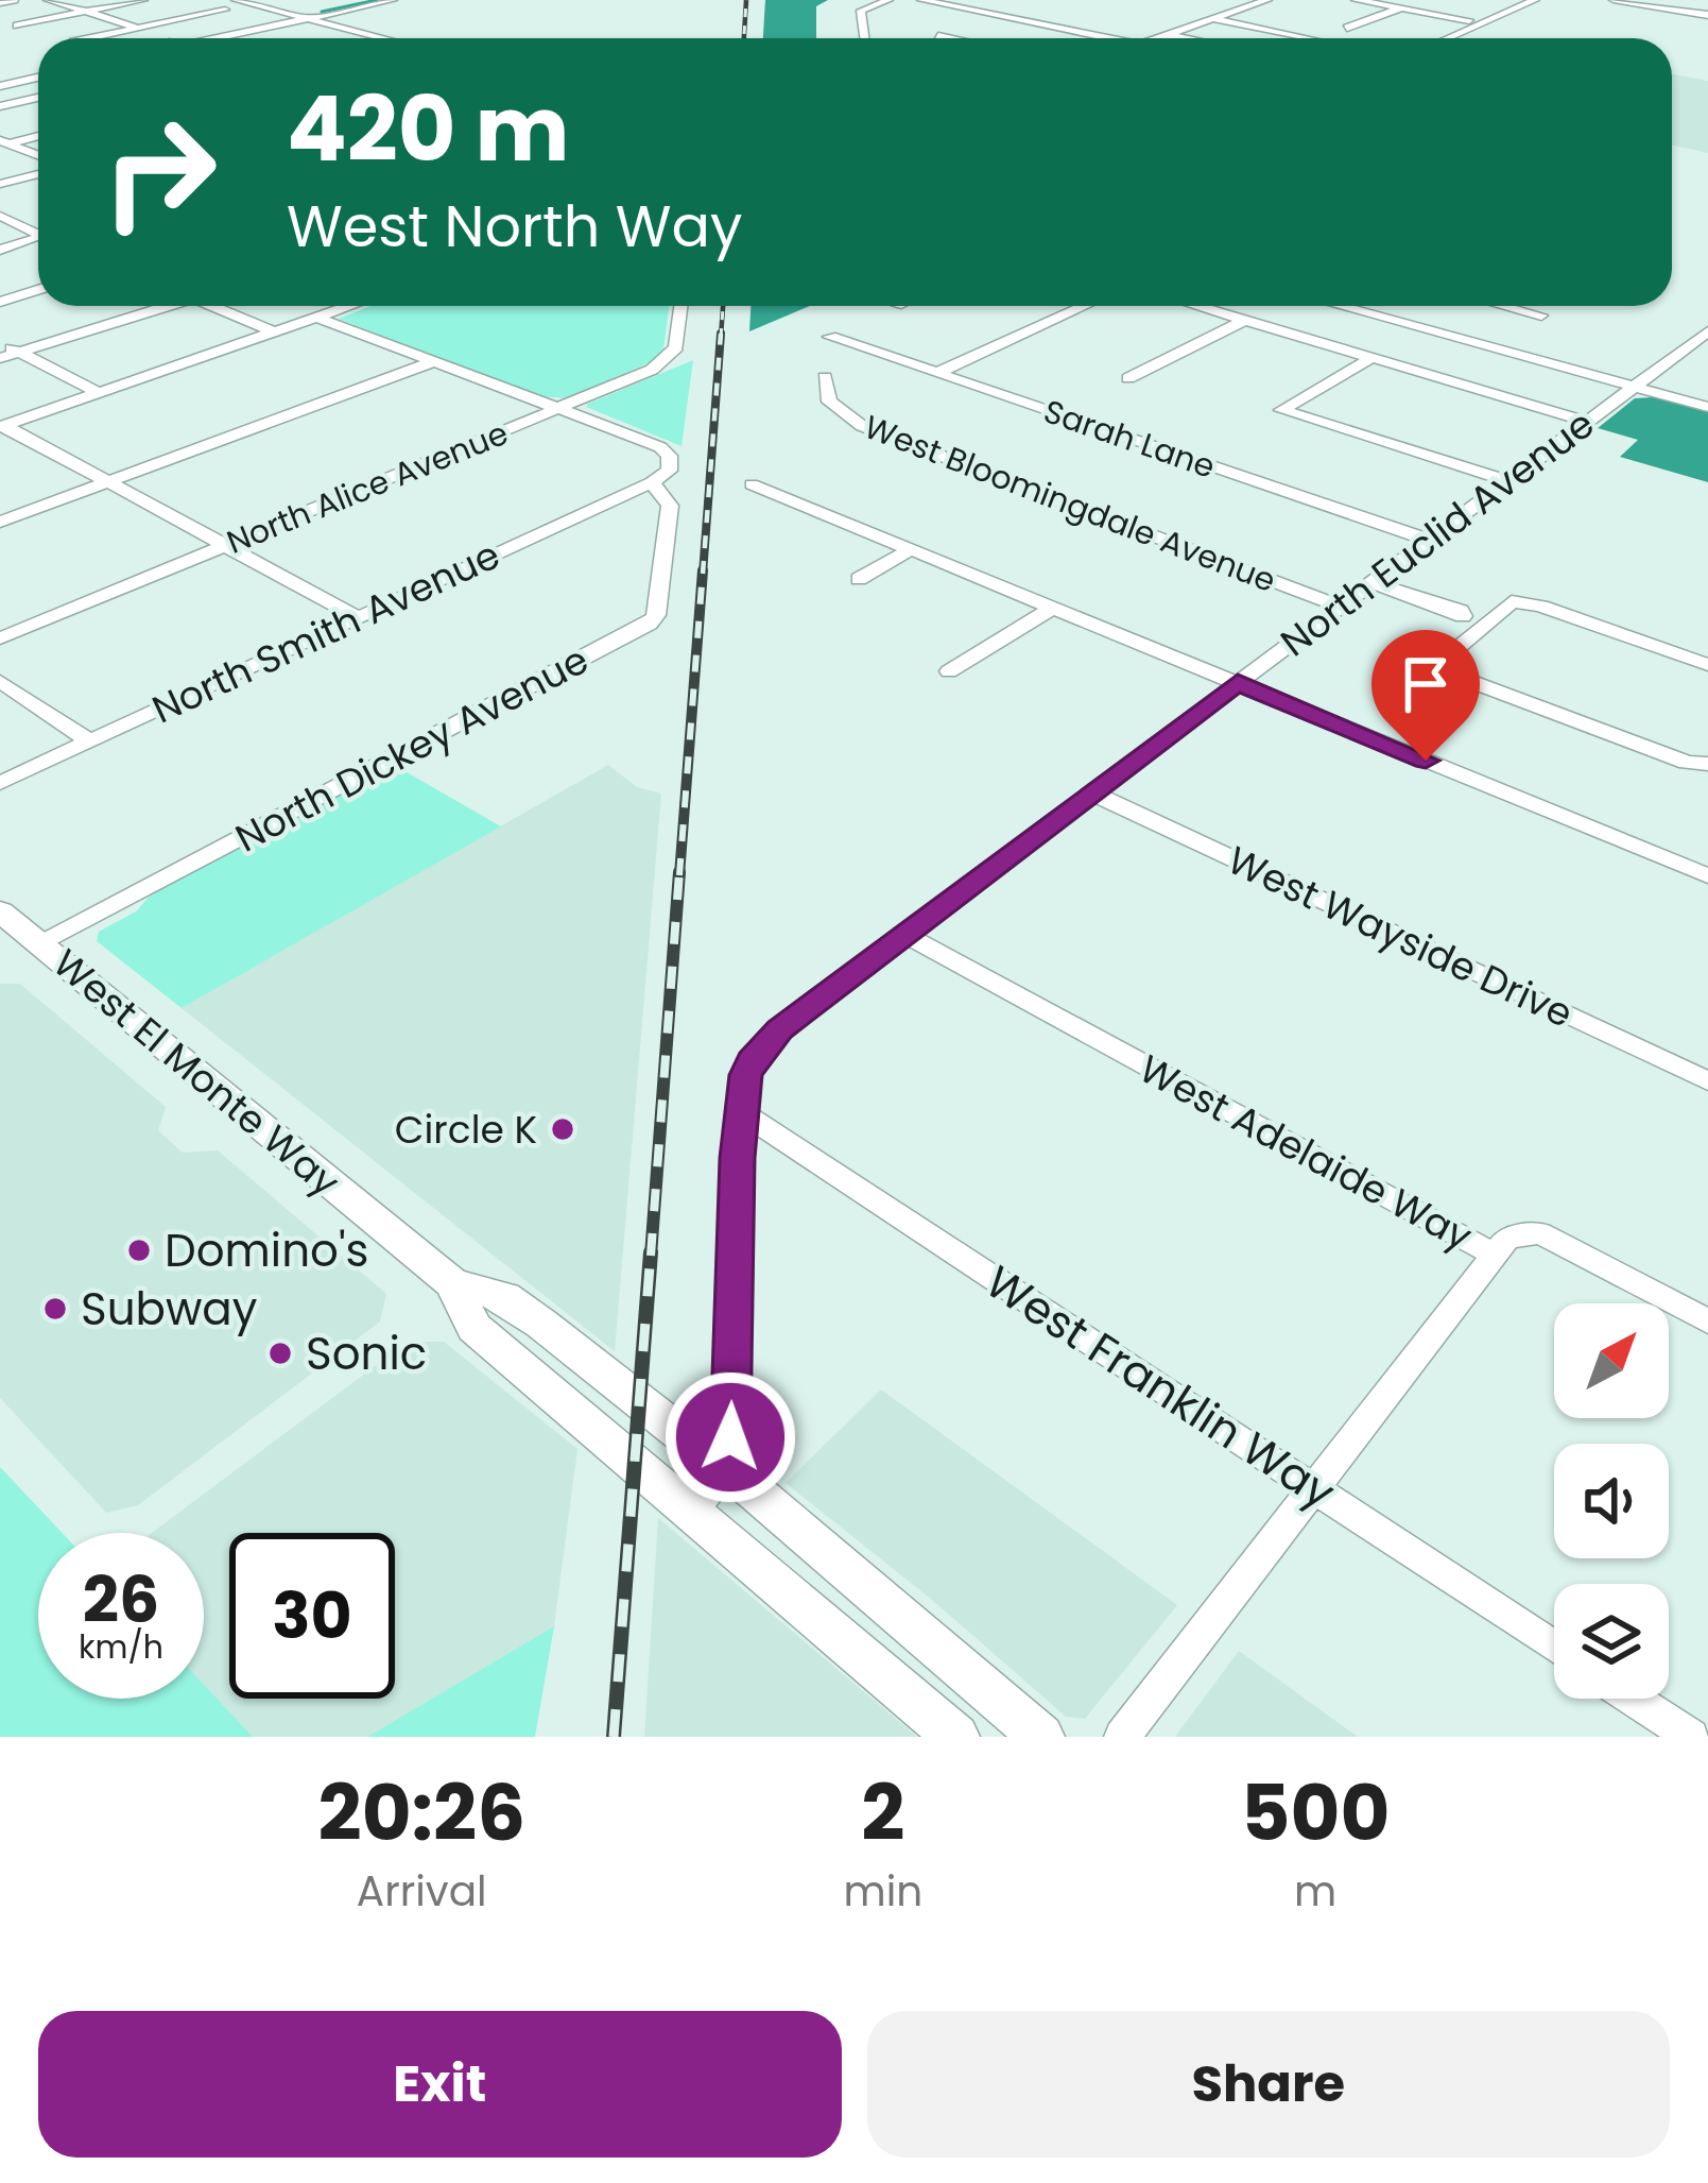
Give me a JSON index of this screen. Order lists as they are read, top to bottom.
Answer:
{
  "streets": {
    "main road": ["West El Monte Way"],
    "street": [
      "Sarah Lane",
      "North Alice Avenue",
      "West Bloomingdale Avenue",
      "North Euclid Avenue",
      "North Smith Avenue",
      "North Dickey Avenue",
      "West Wayside Drive",
      "West Adelaide Way",
      "West Franklin Way"
    ]
  },
  "crossings": [
    ["Sarah Lane", "North Euclid Avenue"],
    ["West Bloomingdale Avenue", "North Euclid Avenue"],
    ["North Euclid Avenue", "West Wayside Drive"],
    ["North Euclid Avenue", "West El Monte Way"],
    ["North Euclid Avenue", "West Adelaide Way"],
    ["North Euclid Avenue", "West Franklin Way"],
    ["North Smith Avenue", "North Dickey Avenue"],
    ["North Dickey Avenue", "West El Monte Way"]
  ],
  "places": [
    "Circle K",
    "Domino's",
    "Subway",
    "Sonic"
  ],
  "north": "top right",
  "page": {
    "turn": ["420 m", "West North Way"],
    "speed": "26 km/h",
    "limit": "30",
    "eta": [
      "20:26",
      "Arrival",
      "2",
      "min",
      "500",
      "m"
    ],
    "buttons": ["Exit", "Share"]
  }
}
